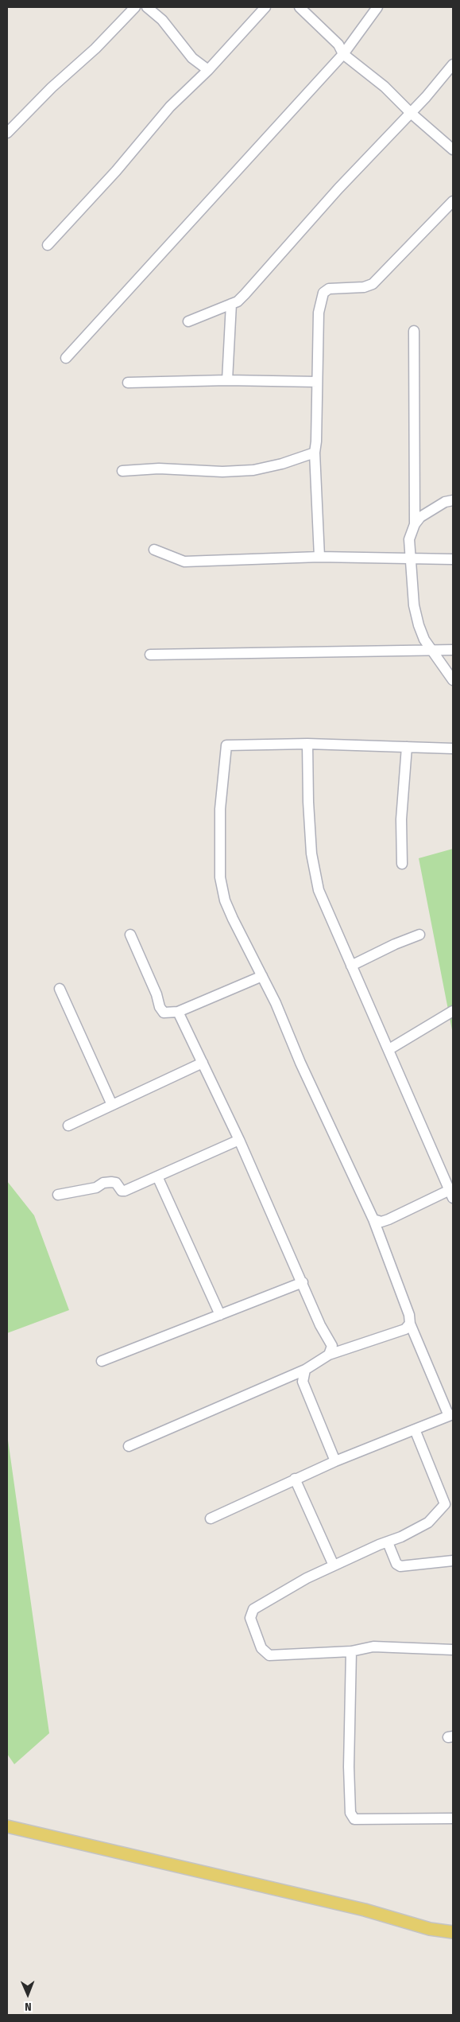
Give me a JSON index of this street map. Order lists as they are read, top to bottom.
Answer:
{
  "north": "bottom"
}
